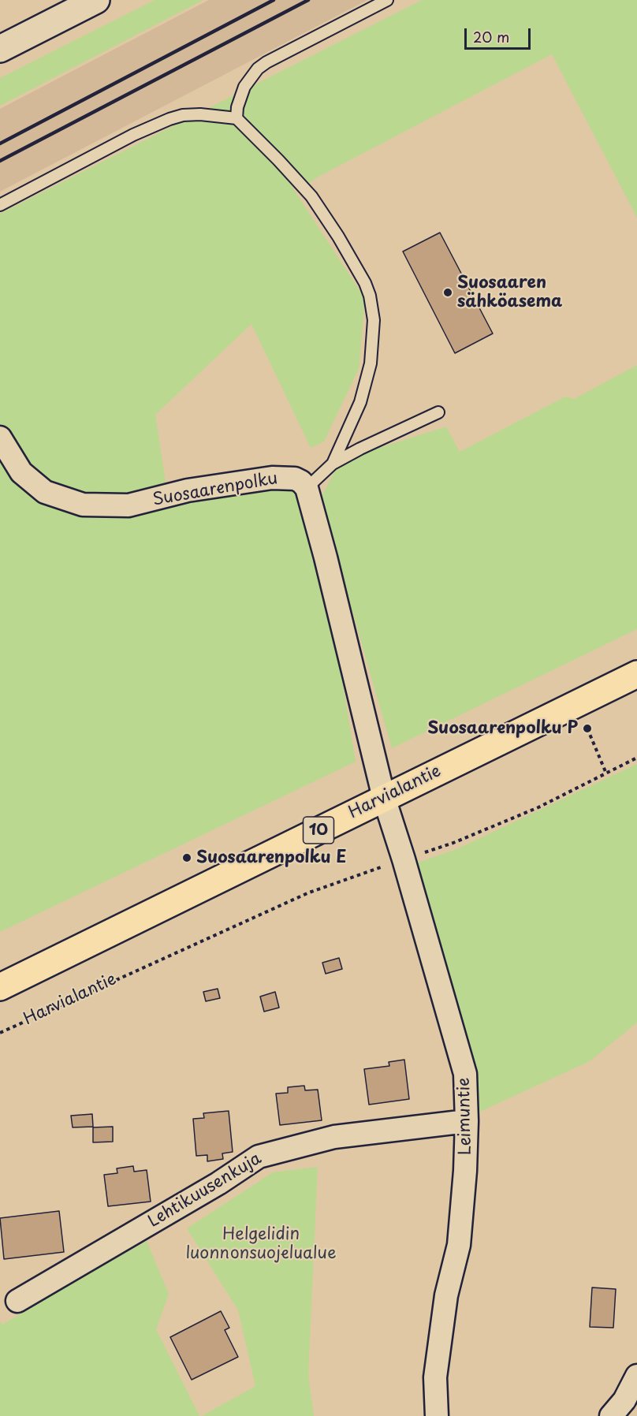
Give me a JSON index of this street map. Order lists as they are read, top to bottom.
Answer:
{
  "streets": {
    "highway": ["Harvialantie", "10"],
    "street": ["Suosaarenpolku", "Leimuntie", "Lehtikuusenkuja"]
  },
  "crossings": [
    ["Harvialantie", "Leimuntie"],
    ["Leimuntie", "Lehtikuusenkuja"]
  ],
  "parks": ["Helgelidin luonnonsuojelualue"],
  "places": ["Suosaaren sähköasema", "Suosaarenpolku P", "Suosaarenpolku E"],
  "scale_bar": "20 m"
}
